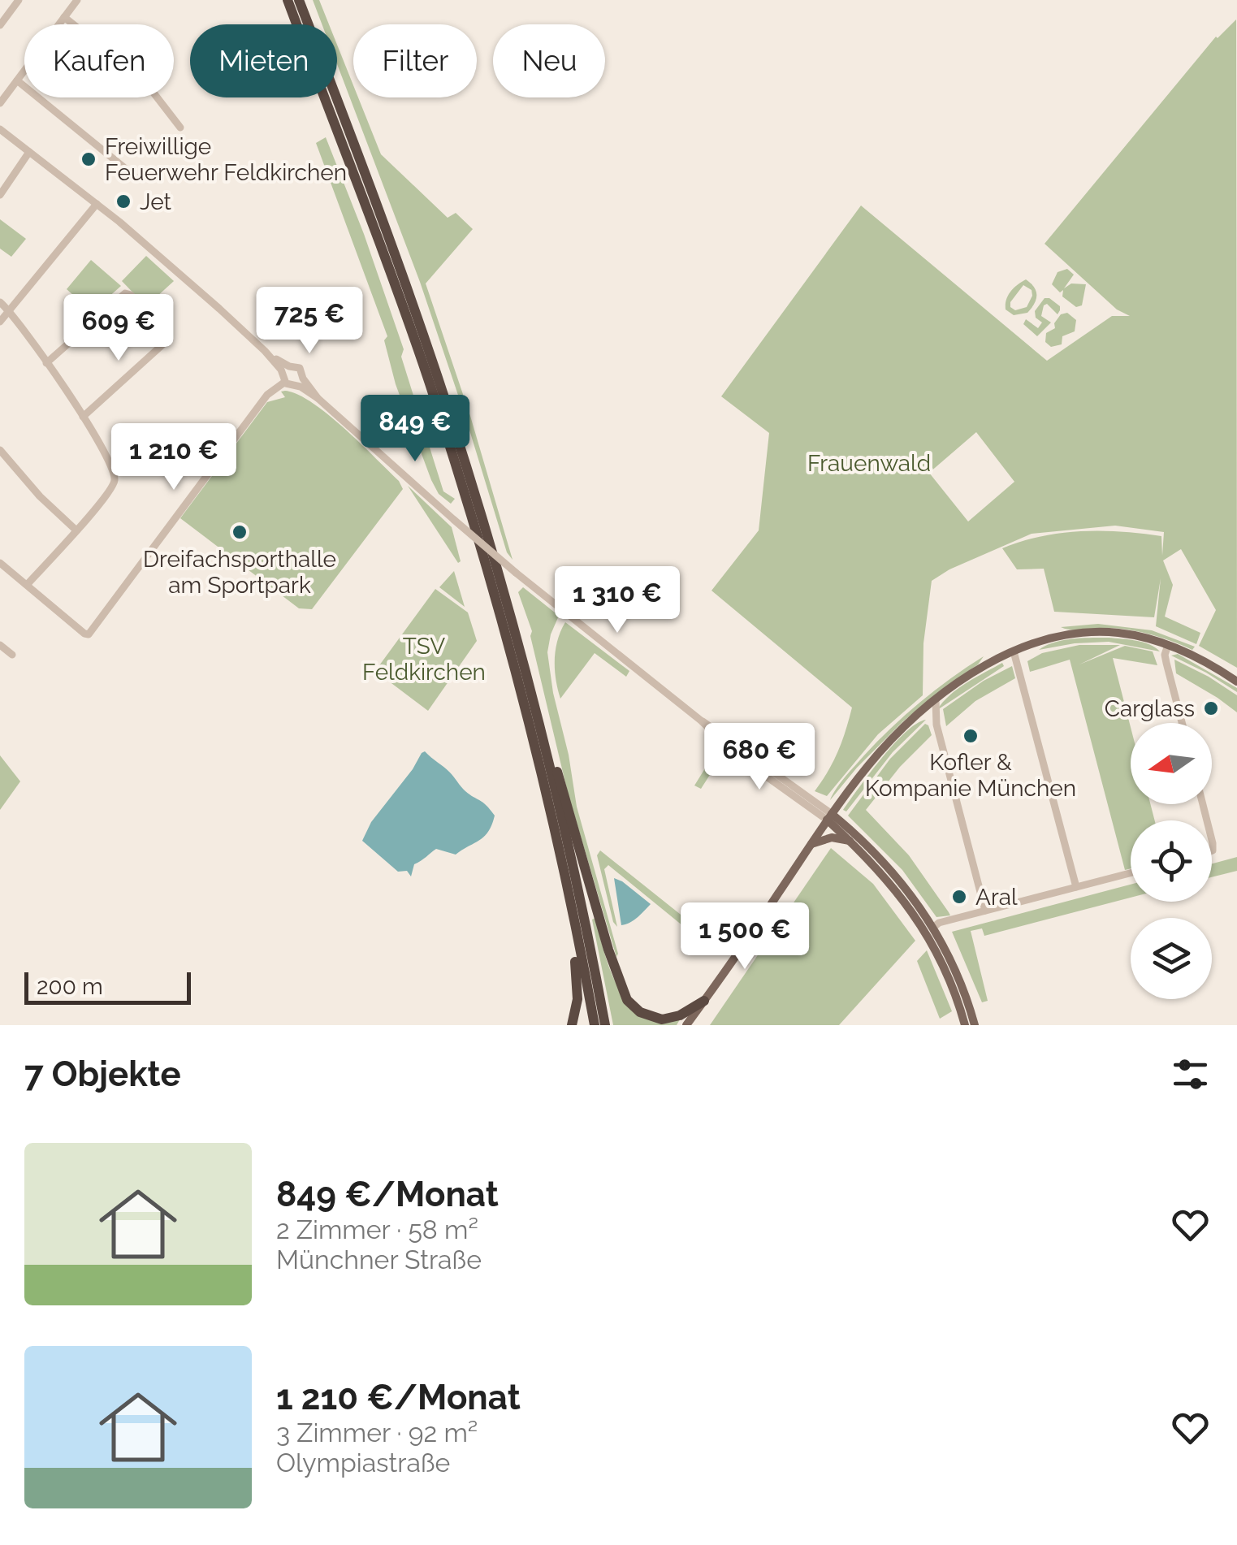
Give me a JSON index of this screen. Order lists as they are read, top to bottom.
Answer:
{
  "parks": ["Frauenwald", "TSV Feldkirchen"],
  "places": [
    "Freiwillige Feuerwehr Feldkirchen",
    "Jet",
    "Dreifachsporthalle am Sportpark",
    "Carglass",
    "Kofler & Kompanie München",
    "Aral"
  ],
  "scale_bar": "200 m",
  "north": "left",
  "page": {
    "chip": [
      "Kaufen",
      "Mieten",
      "Filter",
      "Neu"
    ],
    "price": [
      "725 €",
      "609 €",
      "849 €",
      "1 210 €",
      "1 310 €",
      "680 €",
      "1 500 €"
    ],
    "scale": "200 m",
    "heading": "7 Objekte",
    "list": [
      {
        "name": "849 €/Monat",
        "note": "2 Zimmer · 58 m² · Münchner Straße"
      },
      {
        "name": "1 210 €/Monat",
        "note": "3 Zimmer · 92 m² · Olympiastraße"
      }
    ]
  }
}
